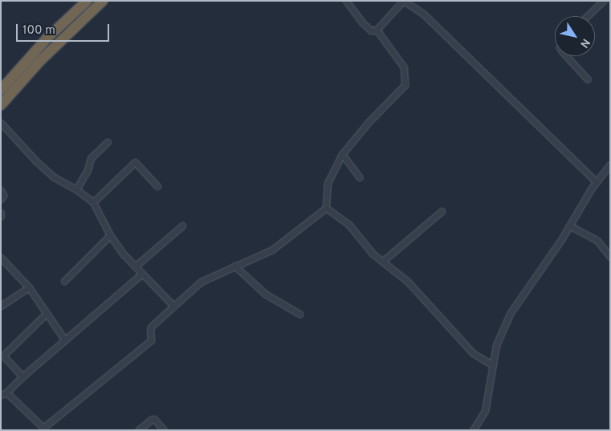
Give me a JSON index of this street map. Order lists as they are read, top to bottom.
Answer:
{
  "scale_bar": "100 m",
  "north": "bottom right"
}
